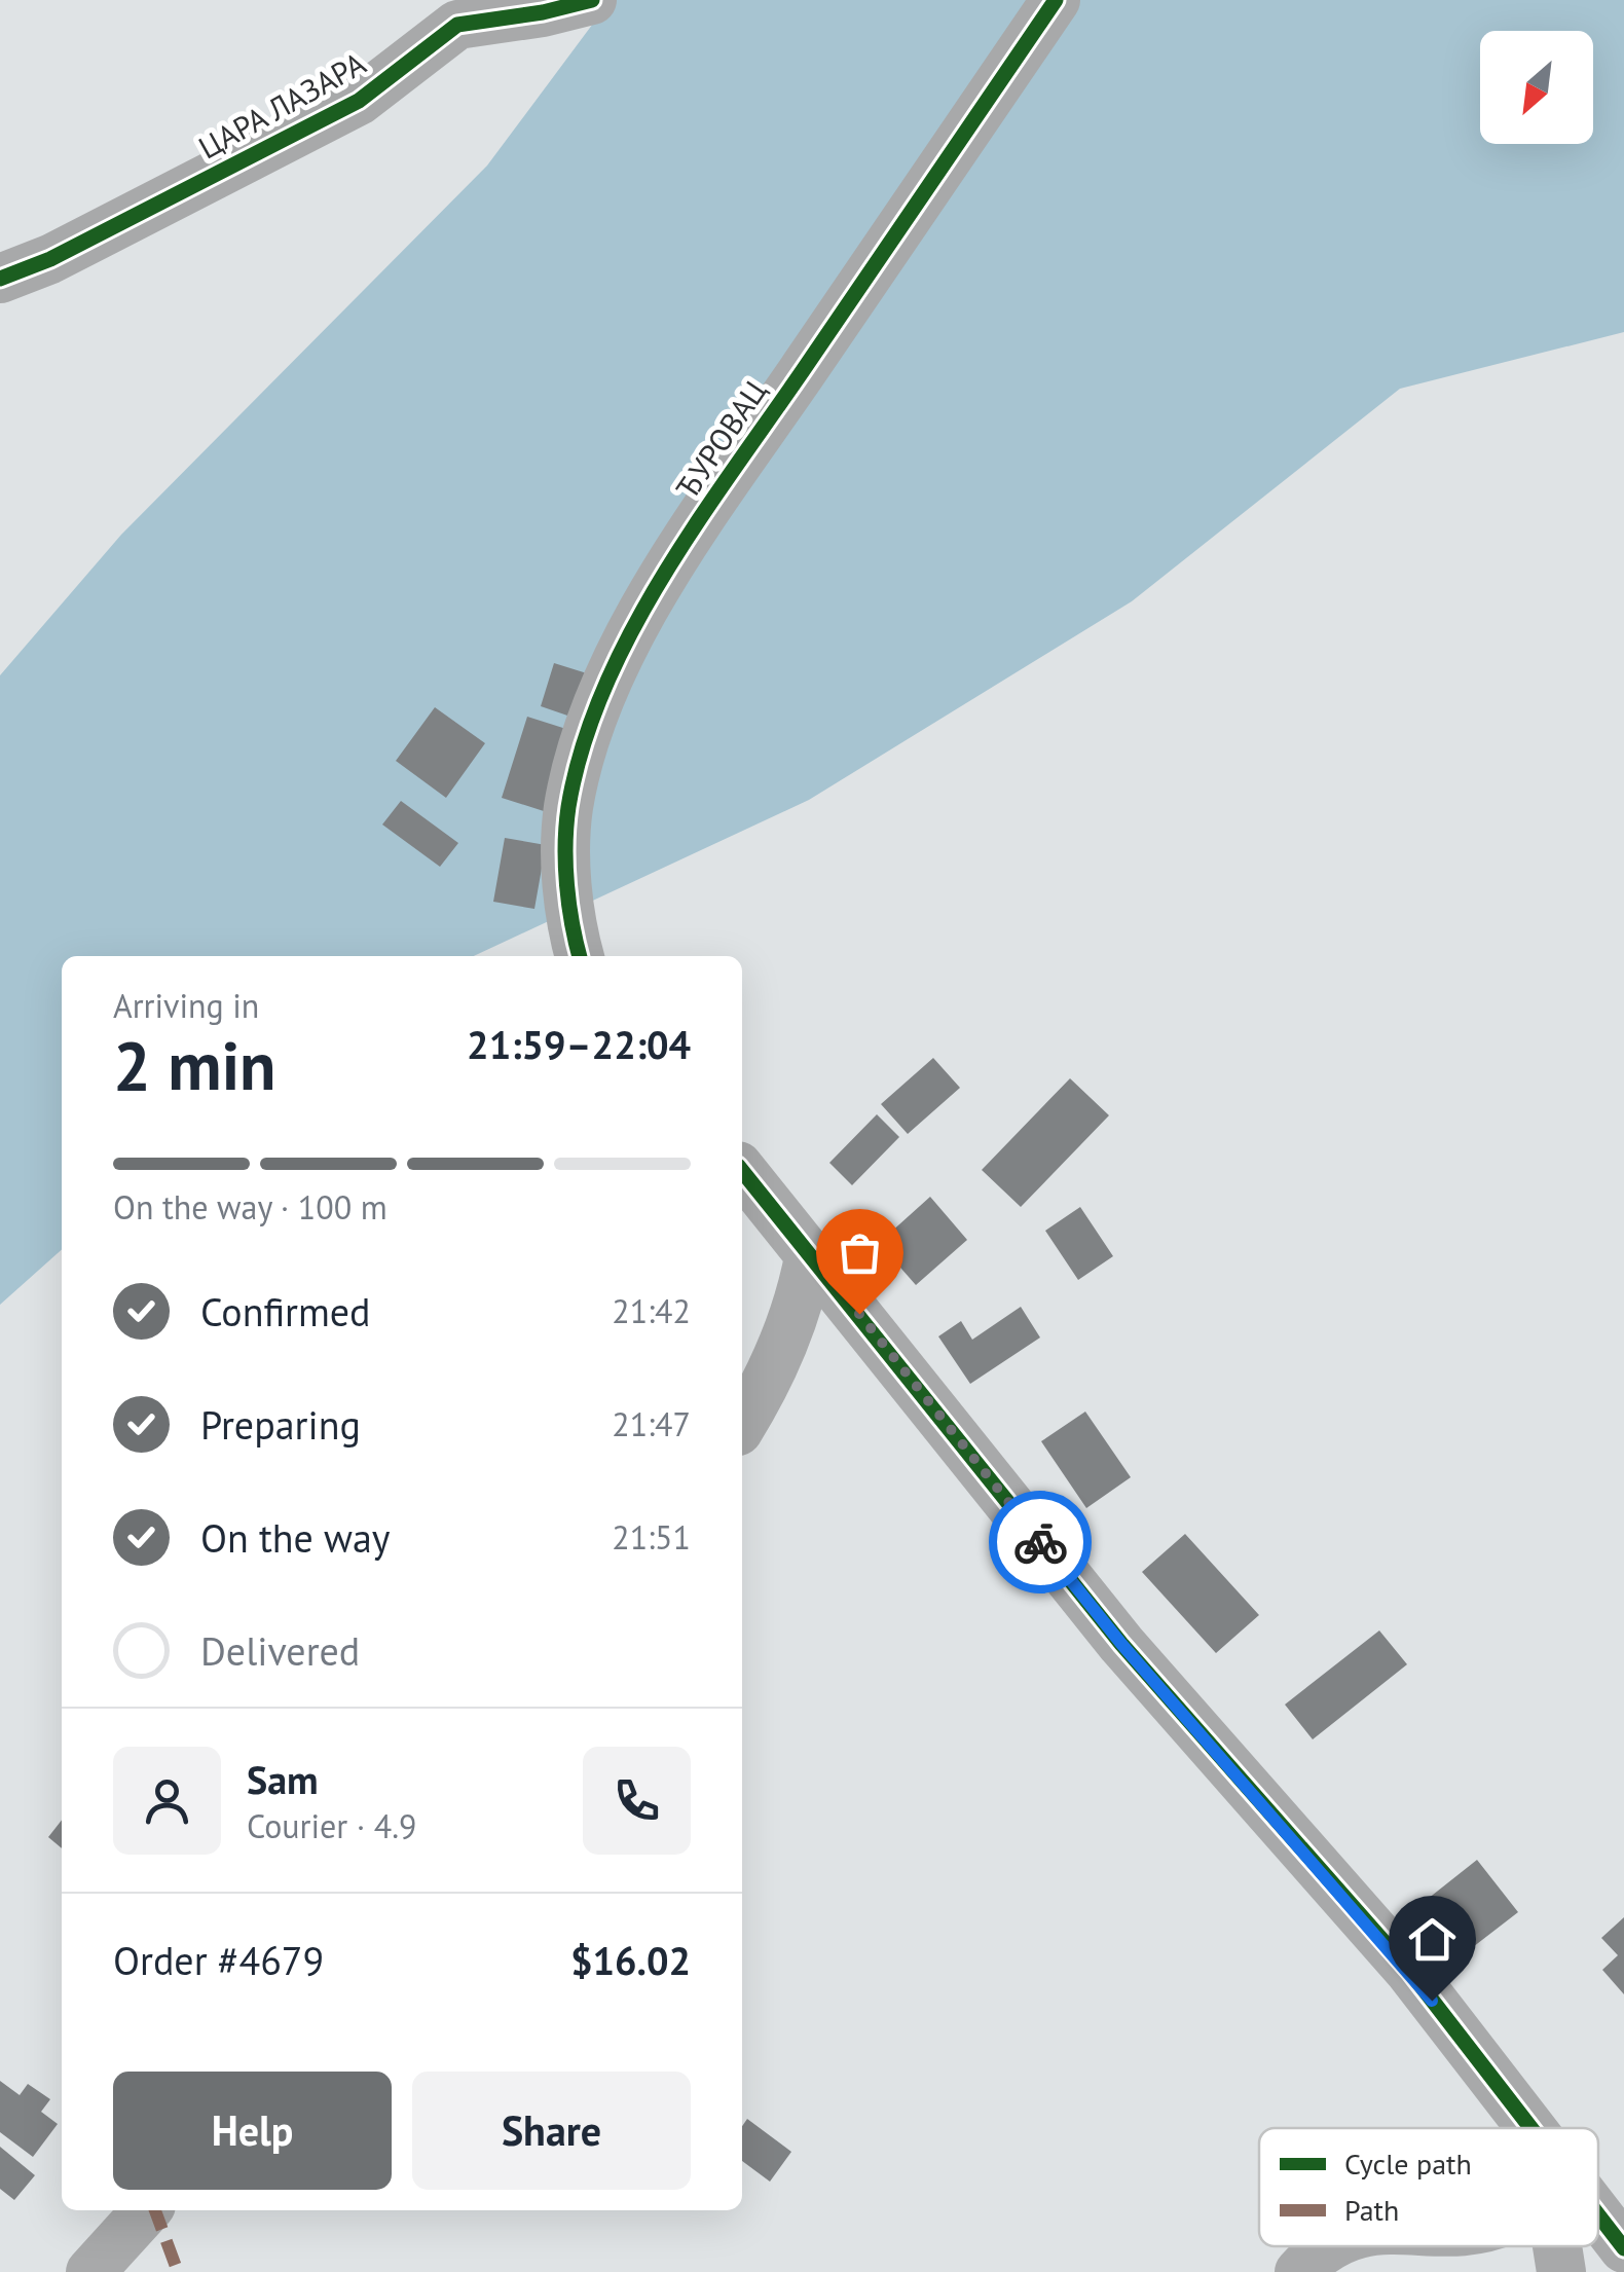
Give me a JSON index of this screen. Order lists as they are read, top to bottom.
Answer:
{
  "streets": {
    "street": ["ЦАРА ЛАЗАРА", "ЂУРОВАЦ"]
  },
  "legend": ["Cycle path", "Path"],
  "north": "bottom left",
  "page": {
    "heading": ["2 min", "Arriving in", "21:59–22:04"],
    "panel": [
      "Sam",
      "Courier · 4.9",
      "Order #4679",
      "$16.02"
    ],
    "bar": "On the way · 100 m",
    "list": [
      ["Confirmed", "21:42"],
      ["Preparing", "21:47"],
      ["On the way", "21:51"],
      "Delivered"
    ],
    "buttons": ["Help", "Share"]
  }
}
